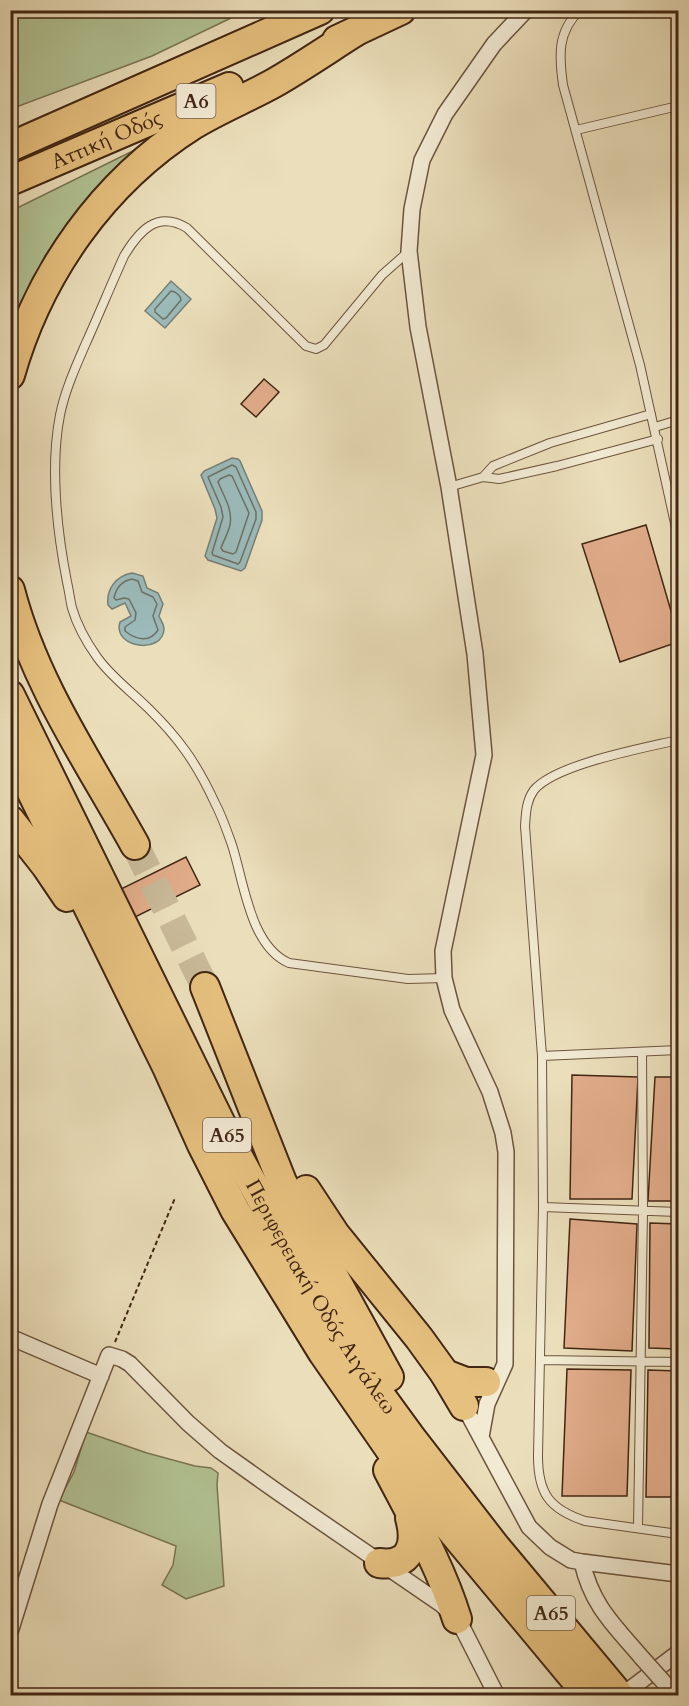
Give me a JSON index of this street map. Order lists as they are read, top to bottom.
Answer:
{
  "streets": {
    "highway": [
      "Α6",
      "Αττική Οδός",
      "Α65",
      "Περιφερειακή Οδός Αιγάλεω"
    ]
  }
}
